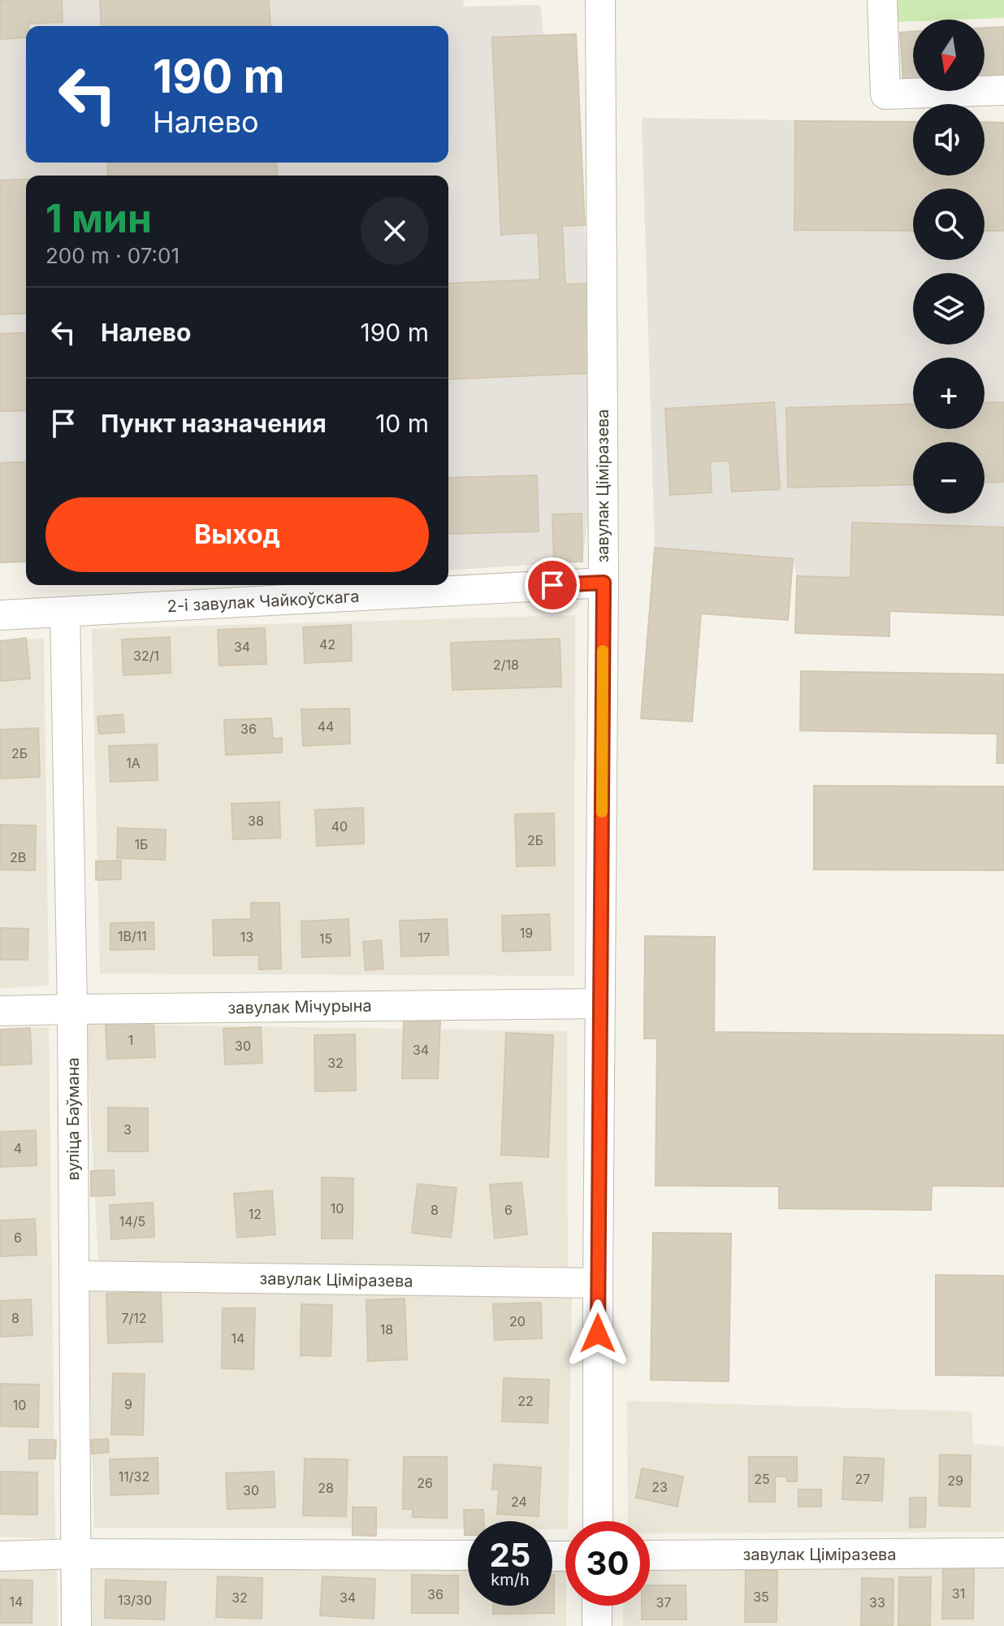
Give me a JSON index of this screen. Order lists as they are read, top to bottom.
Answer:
{
  "streets": {
    "street": [
      "завулак Ціміразева",
      "2-і завулак Чайкоўскага",
      "завулак Мічурына",
      "вуліца Баўмана"
    ]
  },
  "crossings": [
    ["завулак Ціміразева", "2-і завулак Чайкоўскага"],
    ["завулак Ціміразева", "завулак Мічурына"],
    ["завулак Ціміразева", "вуліца Баўмана"],
    ["2-і завулак Чайкоўскага", "вуліца Баўмана"],
    ["завулак Мічурына", "вуліца Баўмана"]
  ],
  "house_numbers": [
    "42",
    "34",
    "32/1",
    "2/18",
    "44",
    "36",
    "2Б",
    "1А",
    "38",
    "40",
    "2Б",
    "1Б",
    "2В",
    "19",
    "1В/11",
    "13",
    "17",
    "15",
    "1",
    "30",
    "34",
    "32",
    "3",
    "4",
    "10",
    "8",
    "6",
    "12",
    "14/5",
    "6",
    "8",
    "7/12",
    "20",
    "18",
    "14",
    "22",
    "9",
    "10",
    "11/32",
    "25",
    "27",
    "29",
    "26",
    "23",
    "28",
    "30",
    "24",
    "31",
    "36",
    "35",
    "32",
    "34",
    "13/30",
    "14",
    "37",
    "33"
  ],
  "north": "bottom",
  "page": {
    "map_buttons": ["+", "−"],
    "turn": ["190 m", "Налево"],
    "heading": ["1 мин", "200 m · 07:01"],
    "list": [
      {
        "name": "Налево",
        "value": "190 m"
      },
      {
        "name": "Пункт назначения",
        "value": "10 m"
      }
    ],
    "buttons": "Выход",
    "speed": "25 km/h",
    "limit": "30"
  }
}
